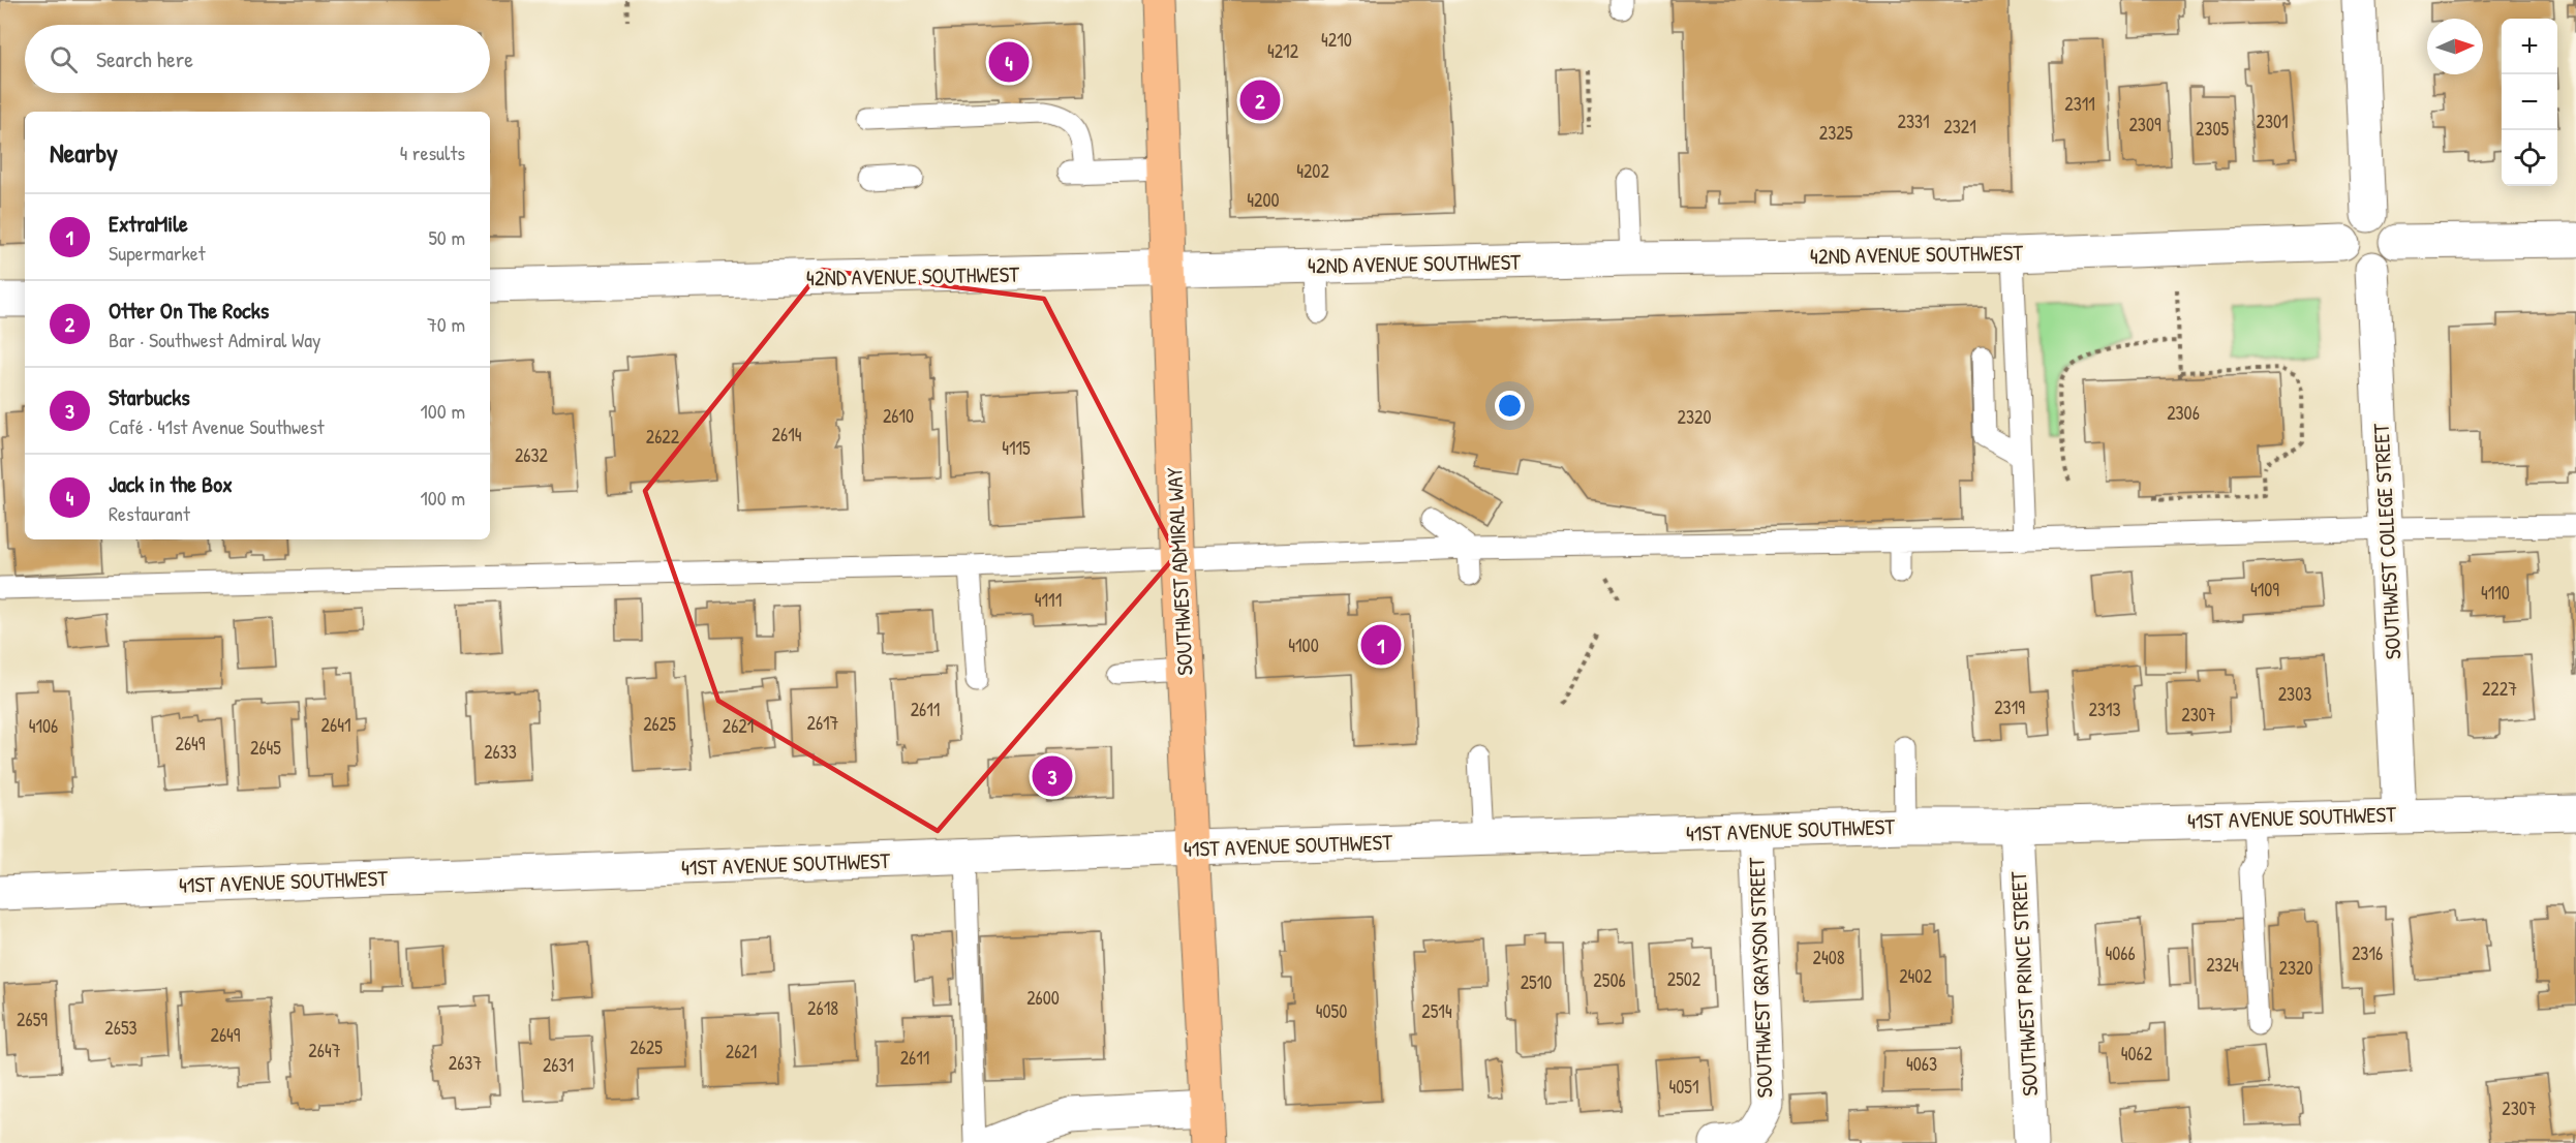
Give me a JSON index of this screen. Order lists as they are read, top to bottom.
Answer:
{
  "streets": {
    "main road": ["SOUTHWEST ADMIRAL WAY"],
    "street": [
      "42ND AVENUE SOUTHWEST",
      "SOUTHWEST COLLEGE STREET",
      "41ST AVENUE SOUTHWEST",
      "SOUTHWEST GRAYSON STREET",
      "SOUTHWEST PRINCE STREET"
    ]
  },
  "crossings": [
    ["42ND AVENUE SOUTHWEST", "SOUTHWEST COLLEGE STREET"],
    ["42ND AVENUE SOUTHWEST", "SOUTHWEST ADMIRAL WAY"],
    ["SOUTHWEST COLLEGE STREET", "41ST AVENUE SOUTHWEST"],
    ["SOUTHWEST ADMIRAL WAY", "41ST AVENUE SOUTHWEST"],
    ["41ST AVENUE SOUTHWEST", "SOUTHWEST GRAYSON STREET"],
    ["41ST AVENUE SOUTHWEST", "SOUTHWEST PRINCE STREET"]
  ],
  "house_numbers": [
    "4210",
    "4212",
    "2311",
    "2331",
    "2301",
    "2309",
    "2321",
    "2305",
    "2325",
    "4202",
    "4200",
    "2306",
    "2610",
    "2320",
    "2614",
    "2622",
    "4115",
    "2632",
    "4109",
    "4110",
    "4111",
    "4100",
    "2227",
    "2303",
    "2319",
    "2611",
    "2313",
    "2307",
    "2617",
    "2625",
    "2641",
    "4106",
    "2621",
    "2649",
    "2645",
    "2633",
    "4066",
    "2316",
    "2408",
    "2324",
    "2320",
    "2402",
    "2502",
    "2506",
    "2510",
    "2600",
    "2618",
    "4050",
    "2514",
    "2659",
    "2653",
    "2649",
    "2625",
    "2647",
    "2621",
    "4062",
    "2611",
    "2637",
    "4063",
    "2631",
    "4051",
    "2307"
  ],
  "north": "right",
  "page": {
    "map_buttons": ["+", "−"],
    "search": "Search here",
    "pins": [
      "4",
      "2",
      "1",
      "3"
    ],
    "heading": ["Nearby", "4 results"],
    "list": [
      {
        "mark": "1",
        "name": "ExtraMile",
        "note": "Supermarket",
        "value": "50 m"
      },
      {
        "mark": "2",
        "name": "Otter On The Rocks",
        "note": "Bar · Southwest Admiral Way",
        "value": "70 m"
      },
      {
        "mark": "3",
        "name": "Starbucks",
        "note": "Café · 41st Avenue Southwest",
        "value": "100 m"
      },
      {
        "mark": "4",
        "name": "Jack in the Box",
        "note": "Restaurant",
        "value": "100 m"
      }
    ]
  }
}
